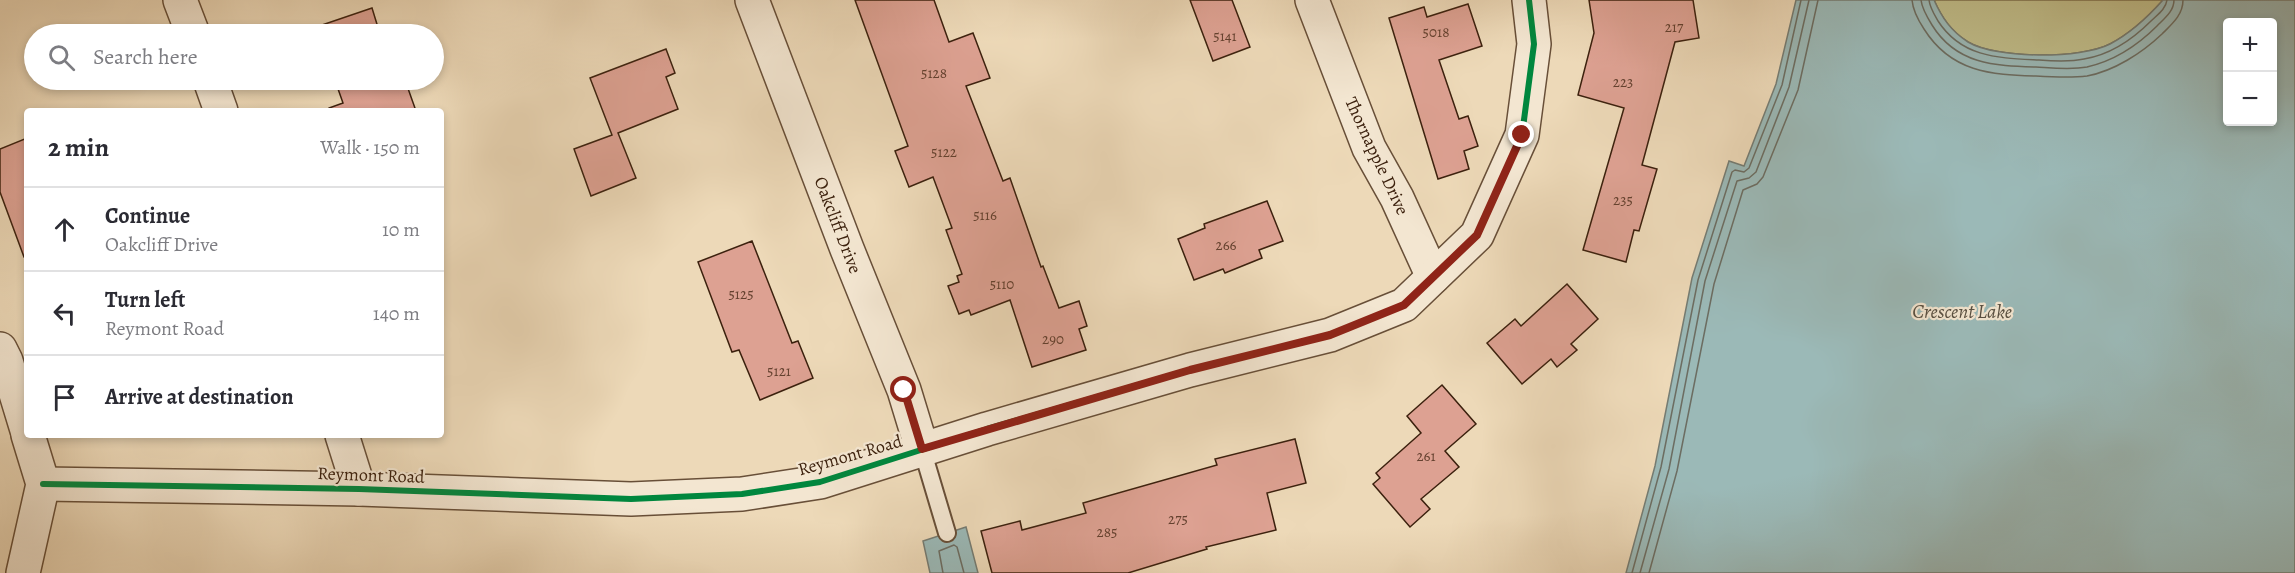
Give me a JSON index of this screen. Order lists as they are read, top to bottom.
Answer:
{
  "streets": {
    "street": ["Thornapple Drive", "Oakcliff Drive", "Reymont Road"]
  },
  "crossings": [
    ["Thornapple Drive", "Reymont Road"],
    ["Oakcliff Drive", "Reymont Road"]
  ],
  "water": ["Crescent Lake"],
  "house_numbers": [
    "217",
    "5018",
    "5141",
    "5128",
    "223",
    "5122",
    "235",
    "5116",
    "266",
    "5110",
    "5125",
    "290",
    "5121",
    "261",
    "275",
    "285"
  ],
  "page": {
    "map_buttons": ["+", "−"],
    "search": "Search here",
    "heading": ["2 min", "Walk · 150 m"],
    "list": [
      ["Continue", "Oakcliff Drive", "10 m"],
      ["Turn left", "Reymont Road", "140 m"],
      "Arrive at destination"
    ]
  }
}
